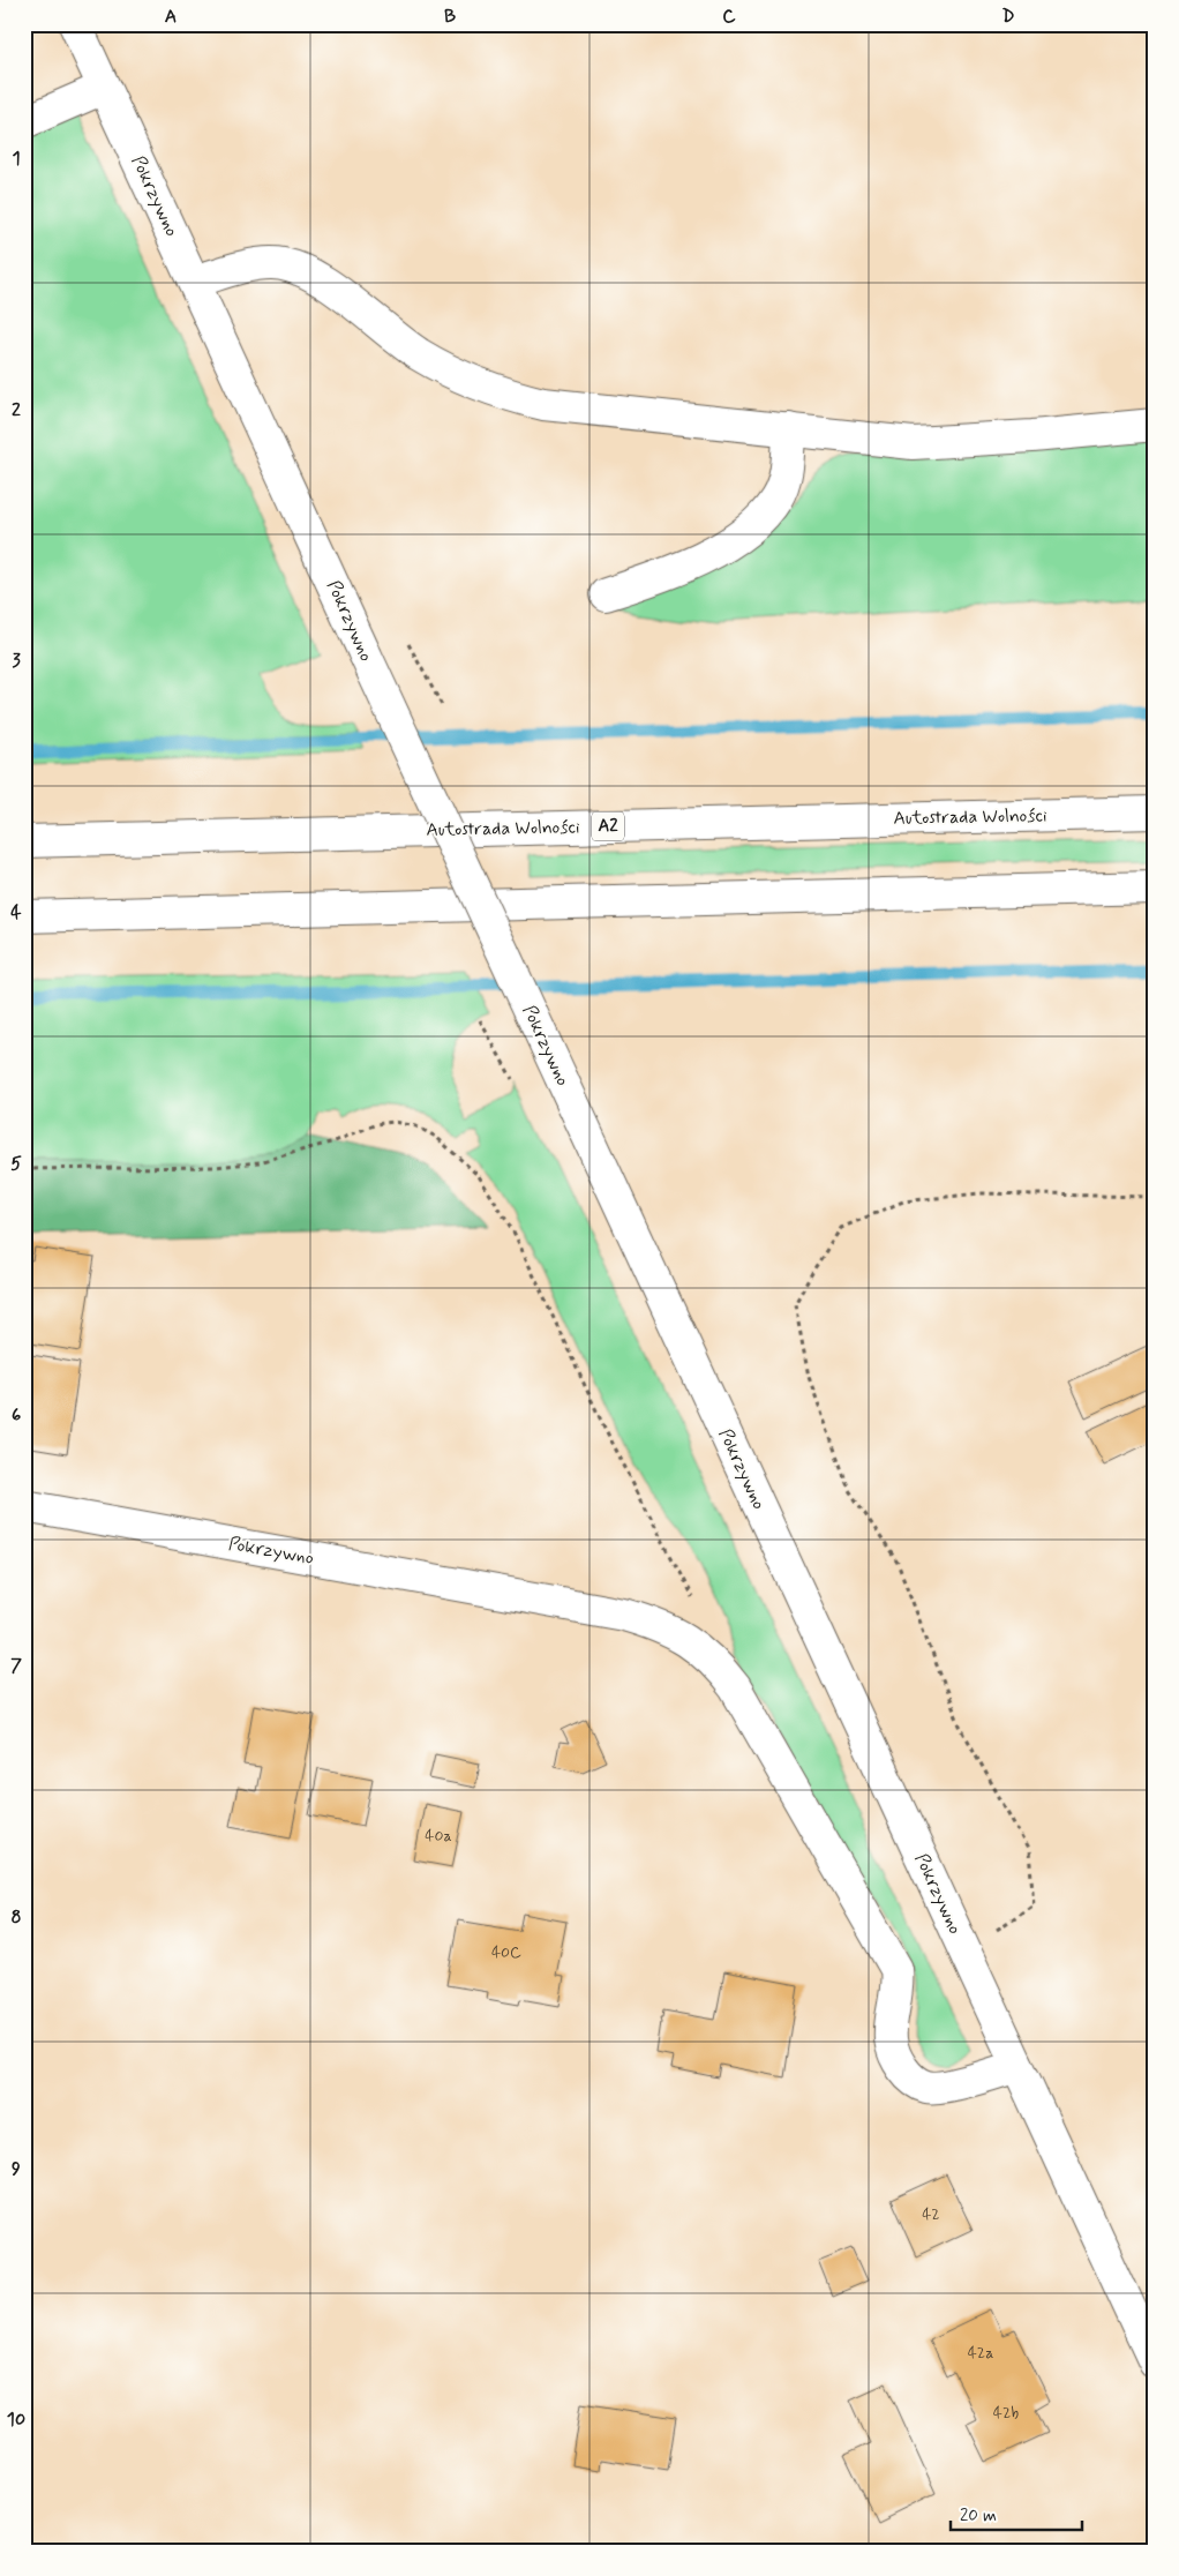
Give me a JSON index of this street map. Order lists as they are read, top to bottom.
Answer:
{
  "streets": {
    "main road": ["Pokrzywno", "Autostrada Wolności", "A2"]
  },
  "house_numbers": [
    "40a",
    "40C",
    "42",
    "42a",
    "42b"
  ],
  "scale_bar": "20 m",
  "grid": {
    "columns": [
      "A",
      "B",
      "C",
      "D"
    ],
    "rows": [
      "1",
      "2",
      "3",
      "4",
      "5",
      "6",
      "7",
      "8",
      "9",
      "10"
    ]
  }
}
